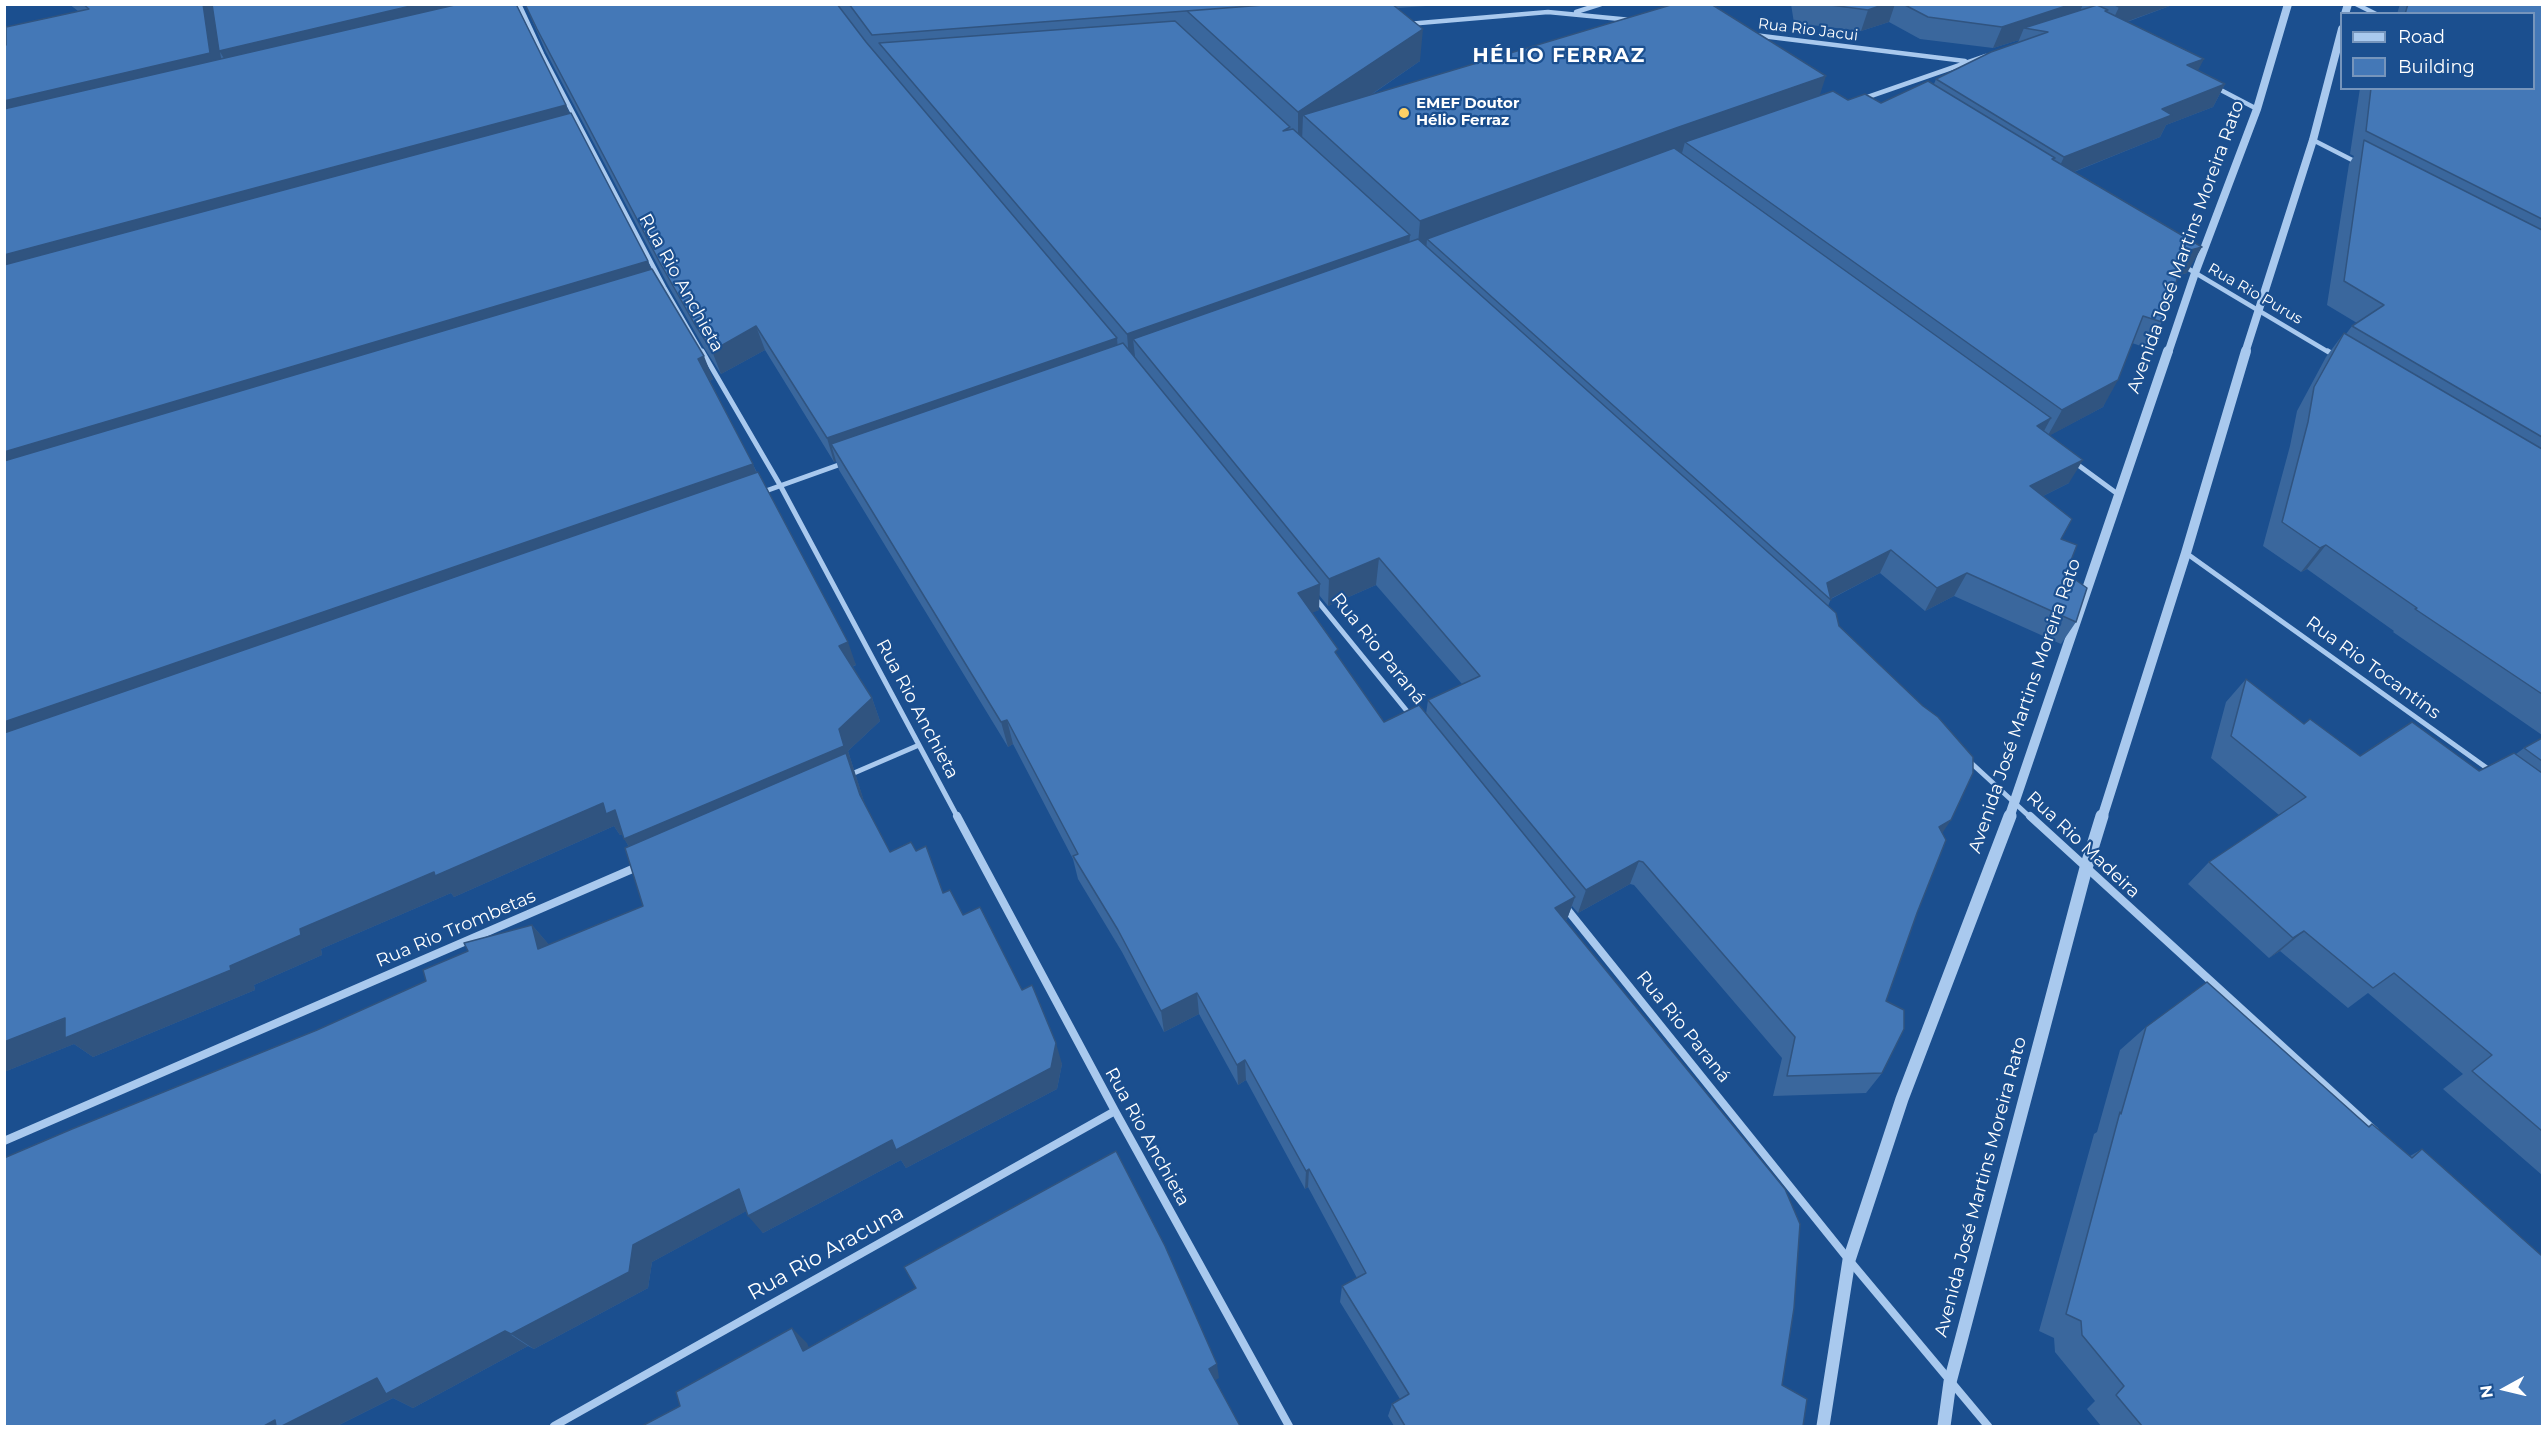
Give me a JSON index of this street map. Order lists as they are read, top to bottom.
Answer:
{
  "streets": {
    "street": [
      "Rua Rio Jacui",
      "Avenida José Martins Moreira Rato",
      "Rua Rio Anchieta",
      "Rua Rio Purus",
      "Rua Rio Paraná",
      "Rua Rio Tocantins",
      "Rua Rio Madeira",
      "Rua Rio Trombetas",
      "Rua Rio Aracuna"
    ]
  },
  "crossings": [
    ["Avenida José Martins Moreira Rato", "Rua Rio Purus"],
    ["Avenida José Martins Moreira Rato", "Rua Rio Paraná"],
    ["Avenida José Martins Moreira Rato", "Rua Rio Tocantins"],
    ["Avenida José Martins Moreira Rato", "Rua Rio Madeira"],
    ["Rua Rio Anchieta", "Rua Rio Aracuna"]
  ],
  "districts": ["HÉLIO FERRAZ"],
  "places": ["EMEF Doutor Hélio Ferraz"],
  "legend": ["Road", "Building"],
  "north": "left"
}
